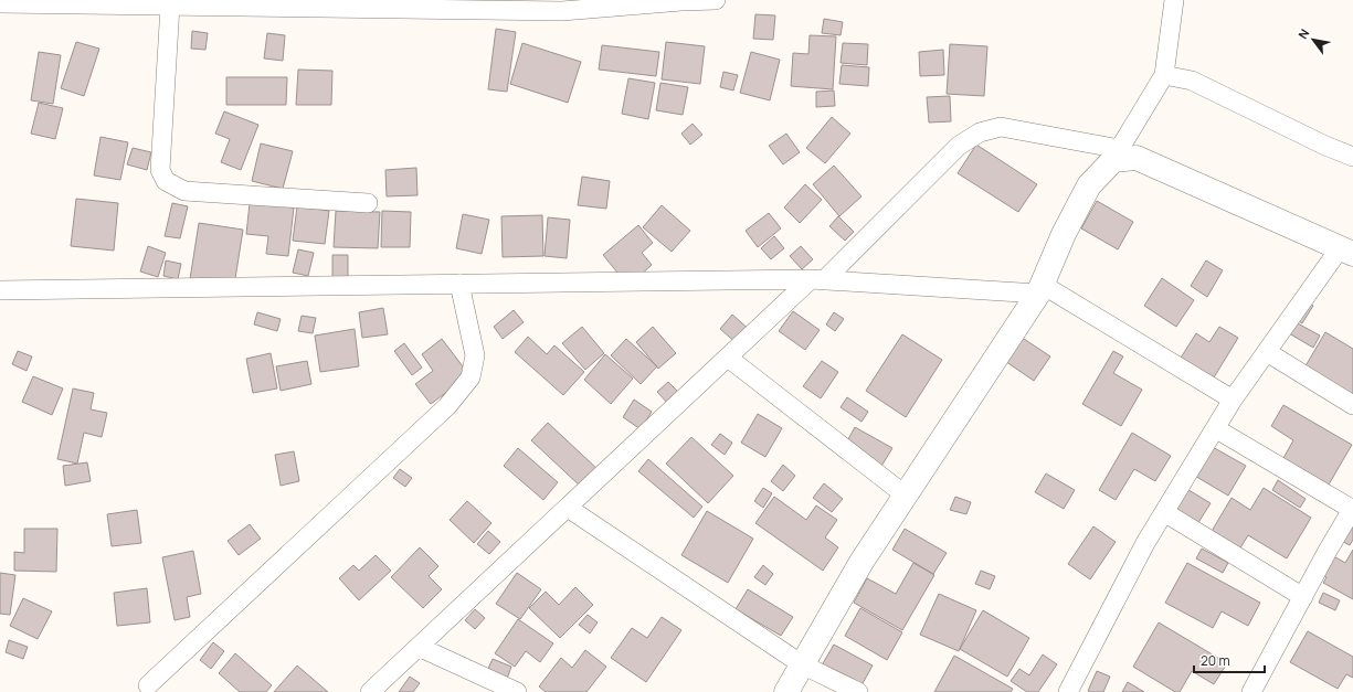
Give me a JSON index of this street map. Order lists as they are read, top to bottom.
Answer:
{
  "scale_bar": "20 m",
  "north": "top left"
}
